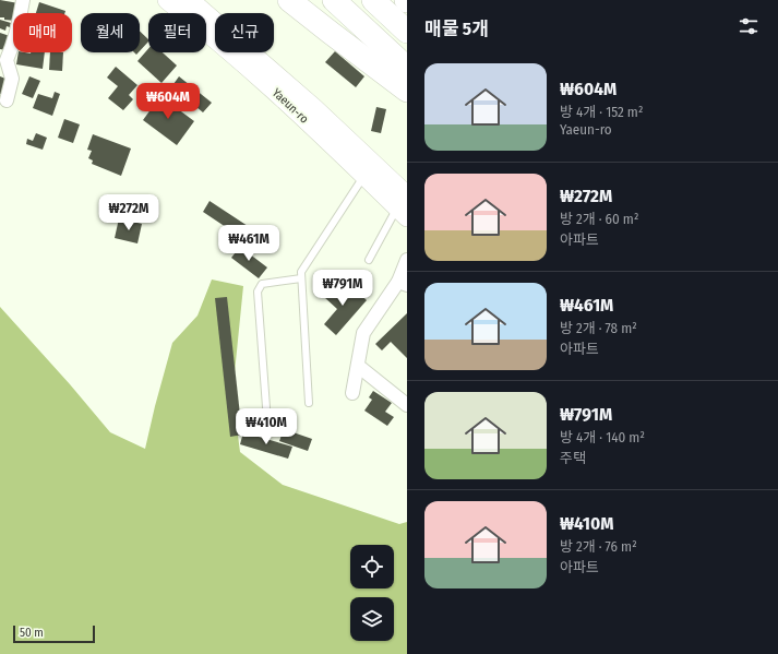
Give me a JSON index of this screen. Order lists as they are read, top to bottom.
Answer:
{
  "streets": {
    "main road": ["Yaeun-ro"]
  },
  "scale_bar": "50 m",
  "page": {
    "heading": "매물 5개",
    "chip": [
      "매매",
      "월세",
      "필터",
      "신규"
    ],
    "list": [
      {
        "name": "₩604M",
        "note": "방 4개 · 152 m² · Yaeun-ro"
      },
      {
        "name": "₩272M",
        "note": "방 2개 · 60 m² · 아파트"
      },
      {
        "name": "₩461M",
        "note": "방 2개 · 78 m² · 아파트"
      },
      {
        "name": "₩791M",
        "note": "방 4개 · 140 m² · 주택"
      },
      {
        "name": "₩410M",
        "note": "방 2개 · 76 m² · 아파트"
      }
    ],
    "price": [
      "₩604M",
      "₩272M",
      "₩461M",
      "₩791M",
      "₩410M"
    ],
    "scale": "50 m"
  }
}
